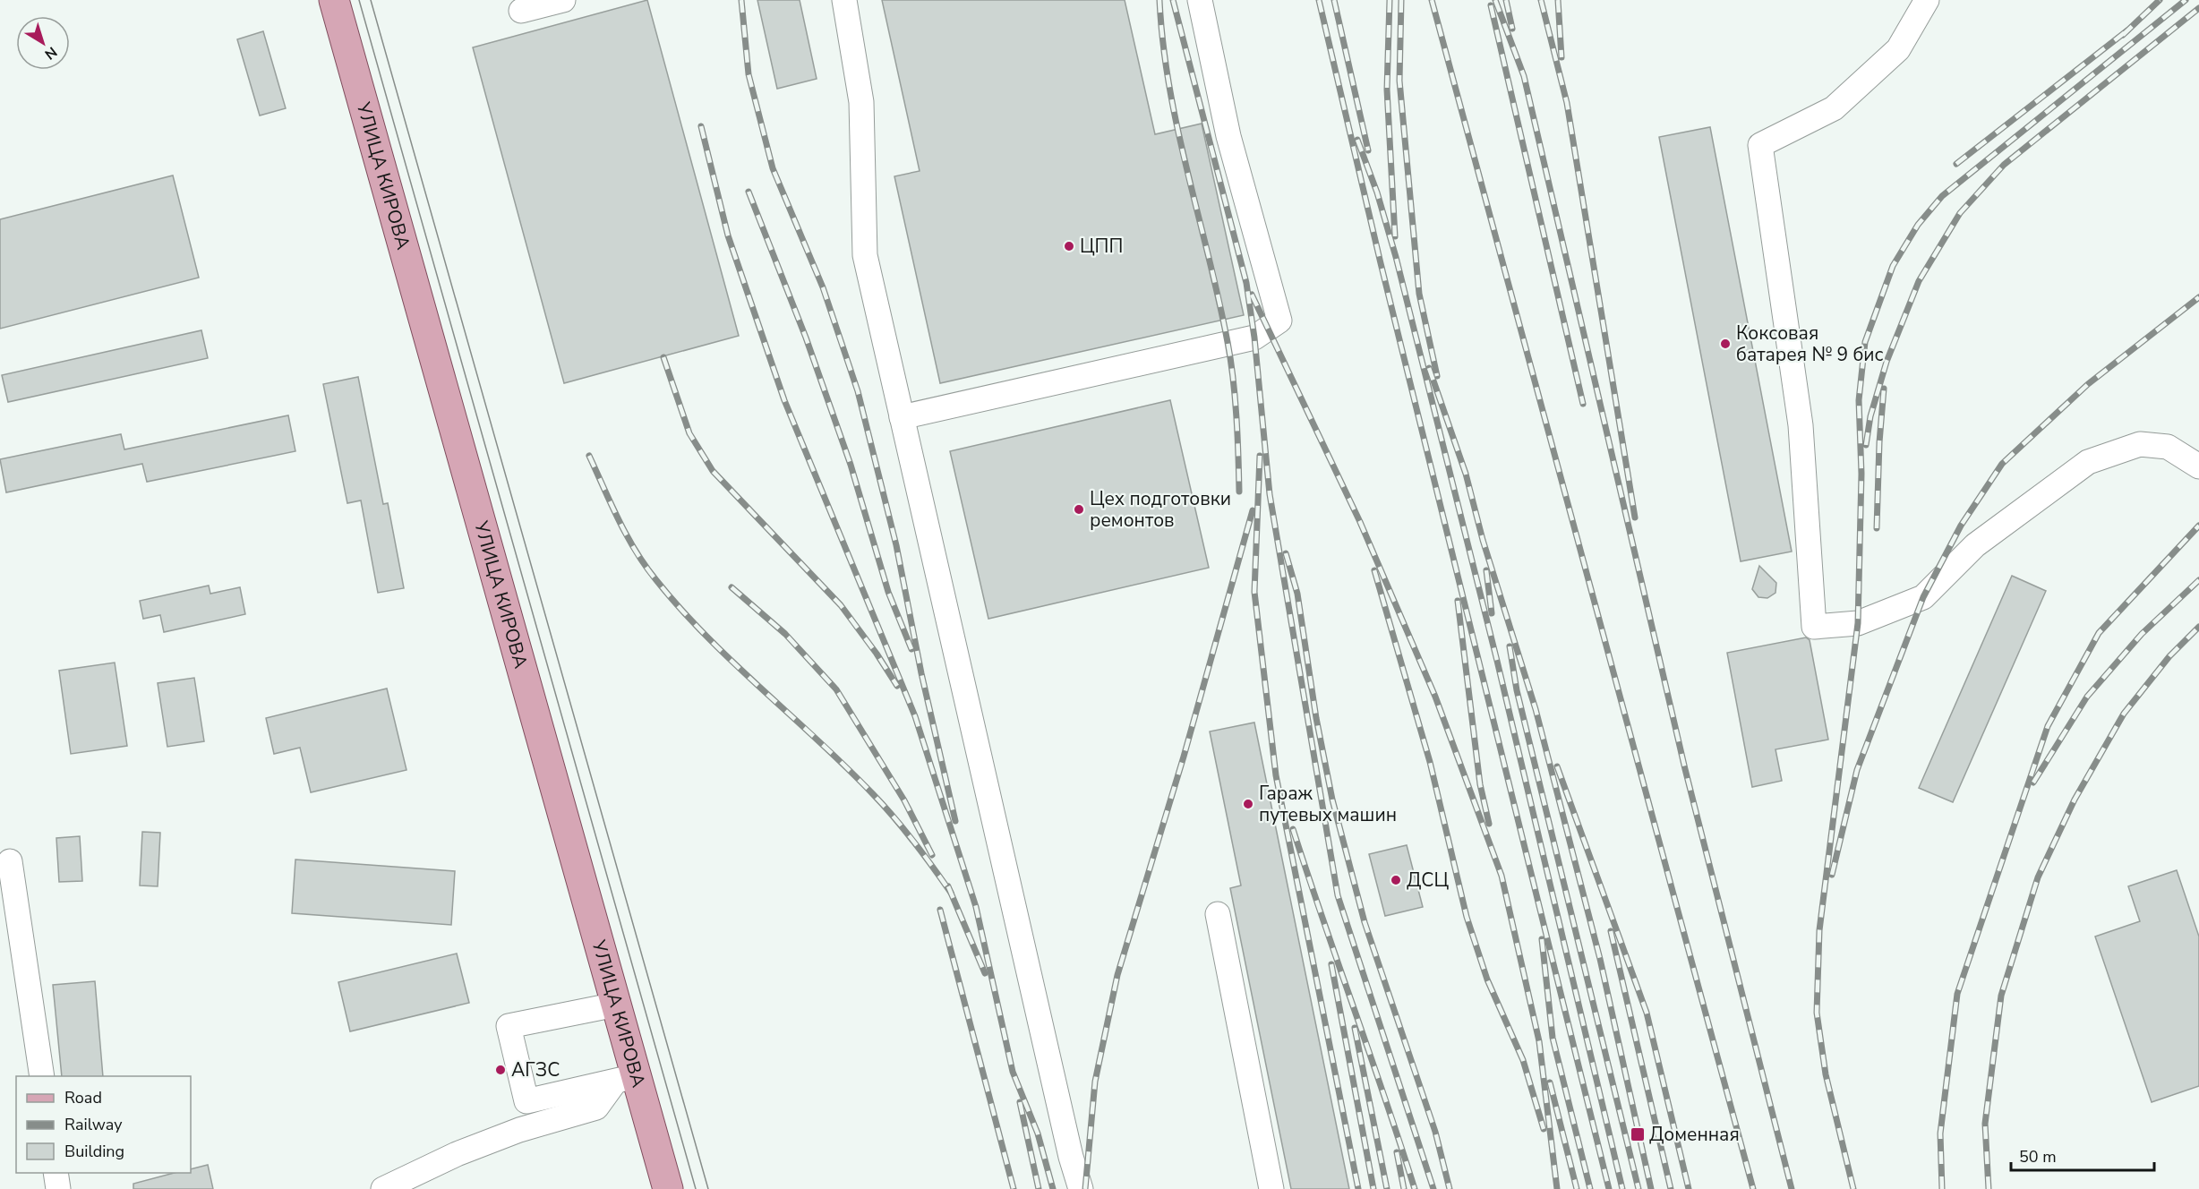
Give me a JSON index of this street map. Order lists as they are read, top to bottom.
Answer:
{
  "streets": {
    "main road": ["УЛИЦА КИРОВА"]
  },
  "places": {
    "other": [
      "ЦПП",
      "Коксовая батарея № 9 бис",
      "Цех подготовки ремонтов",
      "Гараж путевых машин",
      "ДСЦ",
      "АГЗС"
    ],
    "transit": ["Доменная"]
  },
  "legend": ["Road", "Railway", "Building"],
  "scale_bar": "50 m",
  "north": "bottom right"
}
